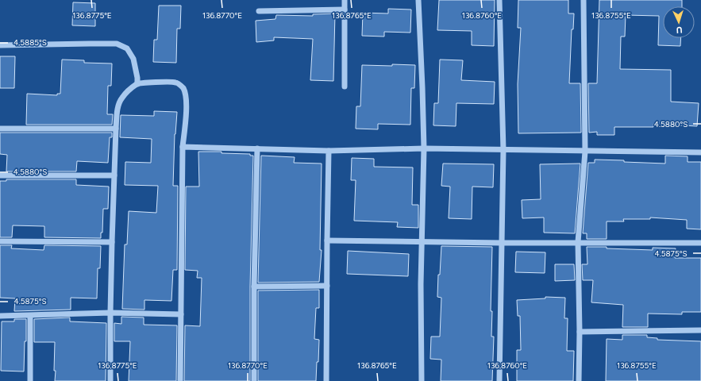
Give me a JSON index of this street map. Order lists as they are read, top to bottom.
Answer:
{
  "north": "bottom",
  "coordinates": [
    "136.8775°E",
    "136.8770°E",
    "136.8765°E",
    "136.8760°E",
    "136.8755°E",
    "4.5885°S",
    "4.5880°S",
    "4.5875°S"
  ]
}
